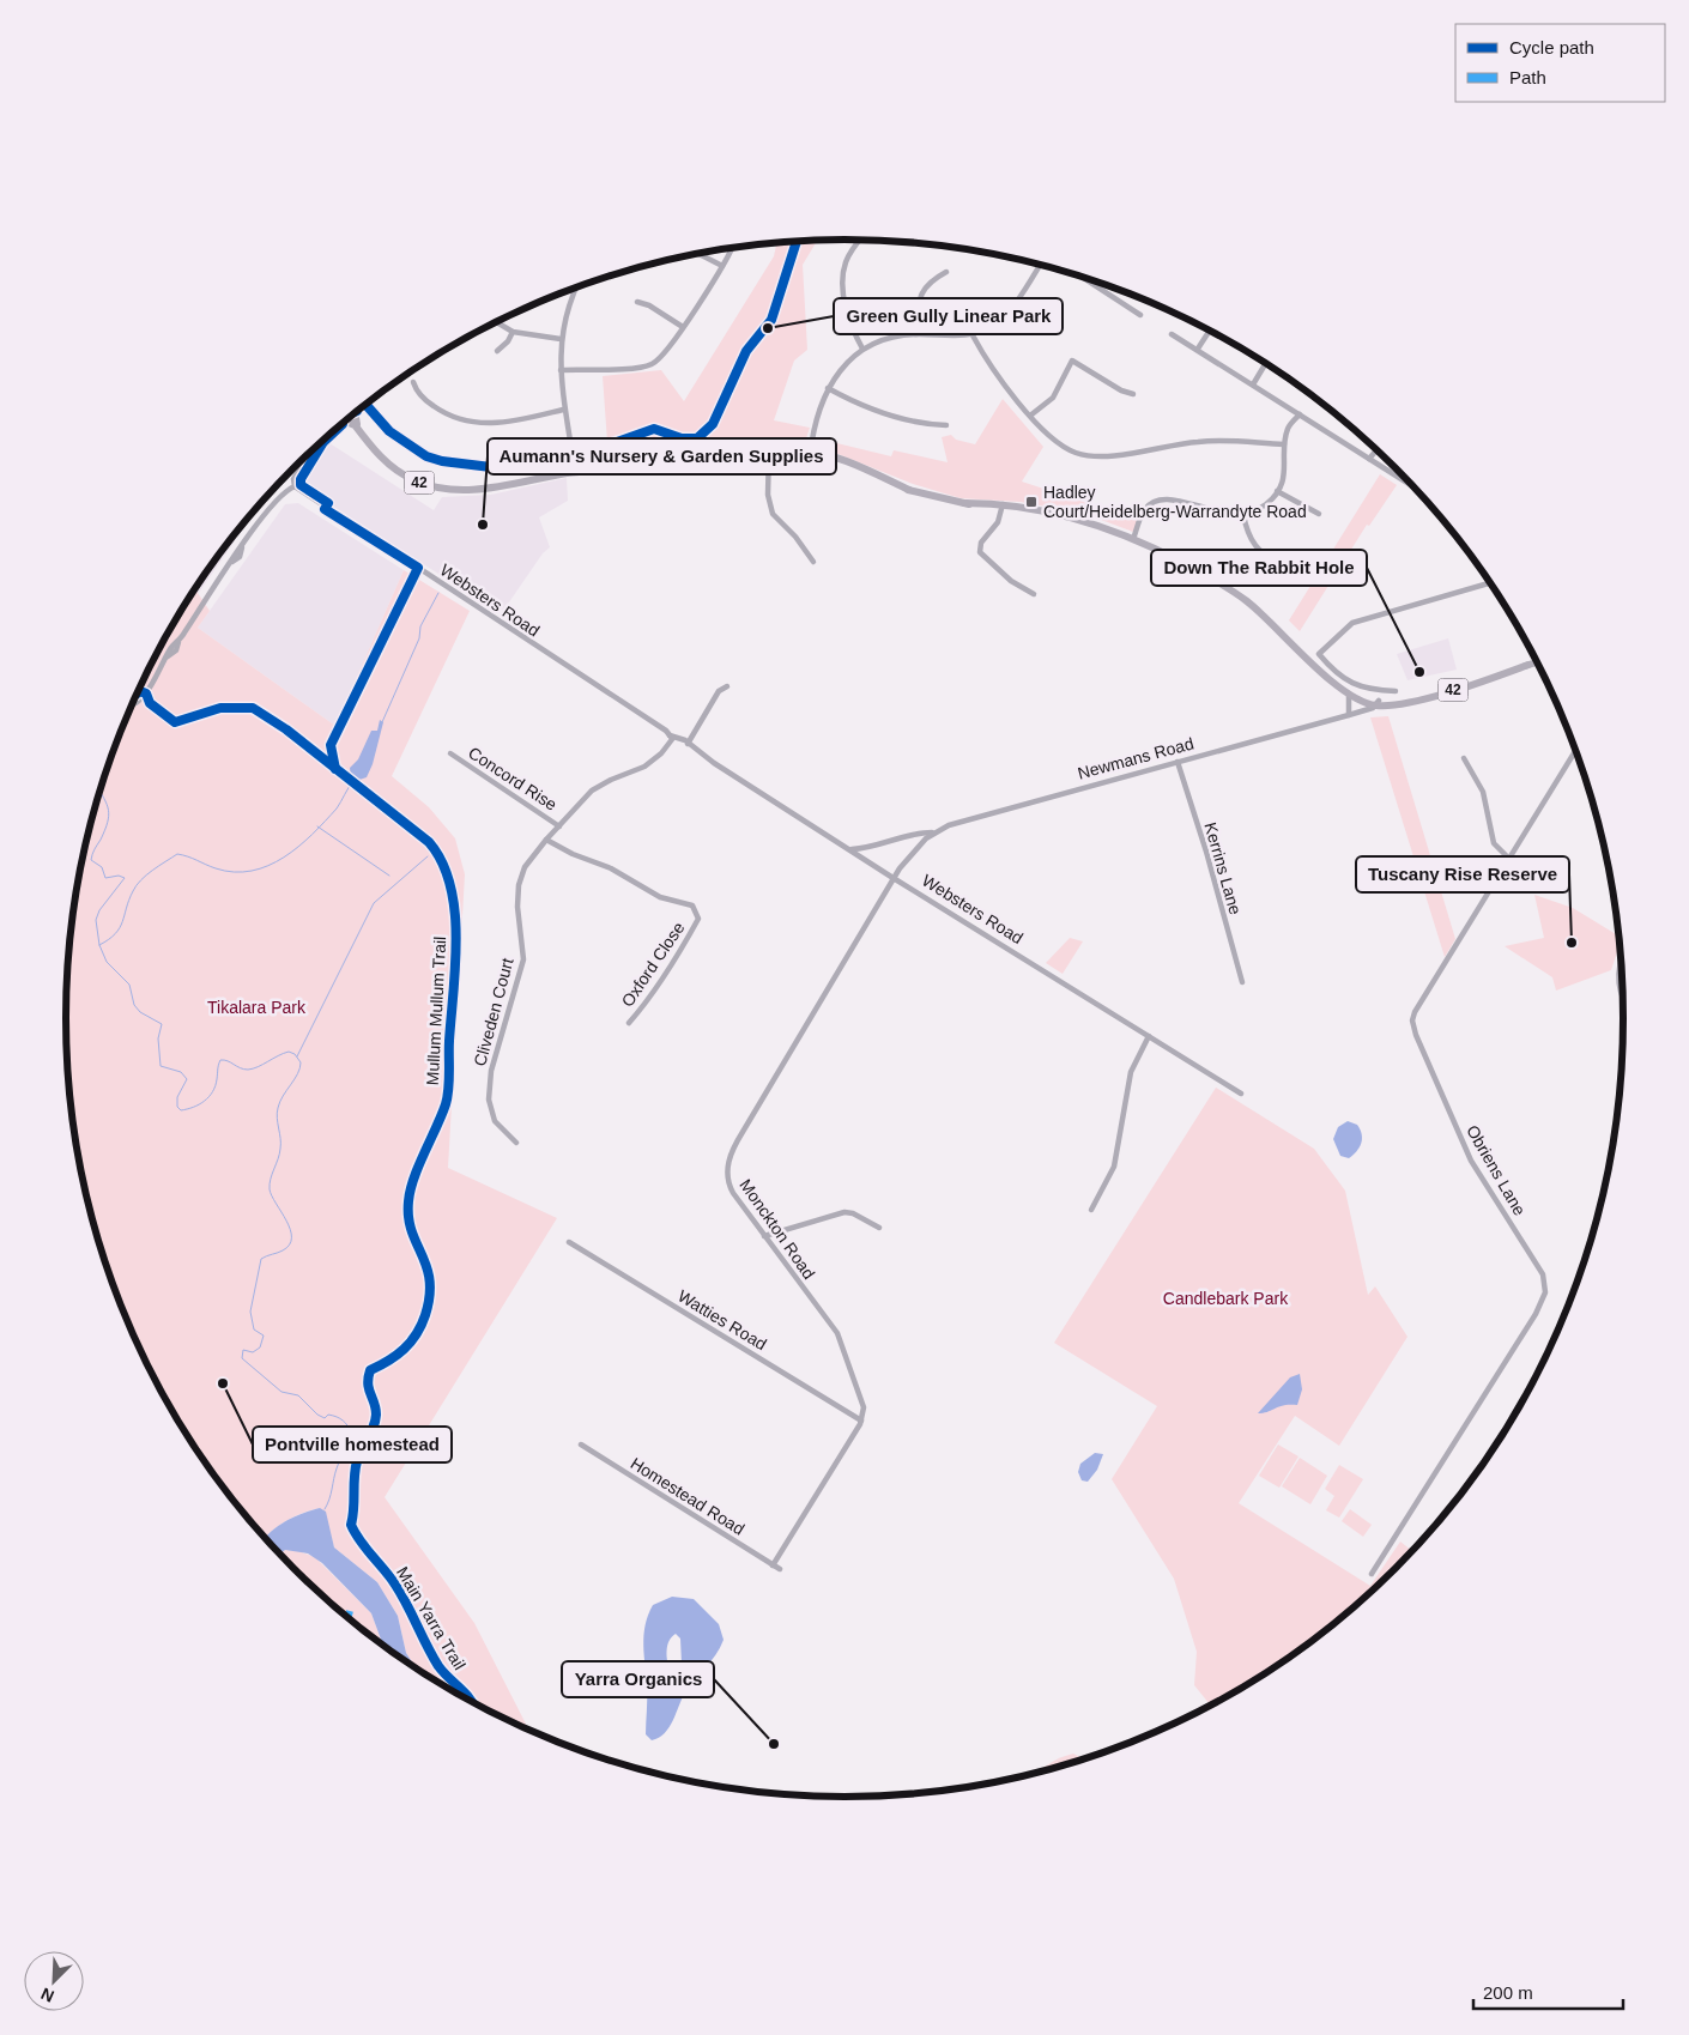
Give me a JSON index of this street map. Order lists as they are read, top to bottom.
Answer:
{
  "streets": {
    "main road": ["42", "Newmans Road"],
    "street": [
      "Websters Road",
      "Concord Rise",
      "Kerrins Lane",
      "Oxford Close",
      "Cliveden Court",
      "Obriens Lane",
      "Monckton Road",
      "Watties Road",
      "Homestead Road"
    ],
    "cycle path": ["Mullum Mullum Trail"]
  },
  "crossings": [
    ["42", "Newmans Road"],
    ["Websters Road", "Newmans Road"],
    ["Websters Road", "Cliveden Court"],
    ["Websters Road", "Monckton Road"],
    ["Newmans Road", "Kerrins Lane"],
    ["Newmans Road", "Monckton Road"],
    ["Concord Rise", "Cliveden Court"],
    ["Oxford Close", "Cliveden Court"],
    ["Monckton Road", "Watties Road"]
  ],
  "parks": ["Tikalara Park", "Candlebark Park"],
  "places": {
    "other": [
      "Green Gully Linear Park",
      "Aumann's Nursery & Garden Supplies",
      "Down The Rabbit Hole",
      "Tuscany Rise Reserve",
      "Pontville homestead",
      "Yarra Organics"
    ],
    "transit": ["Hadley Court/Heidelberg-Warrandyte Road"]
  },
  "legend": ["Cycle path", "Path"],
  "scale_bar": "200 m",
  "north": "bottom left"
}
